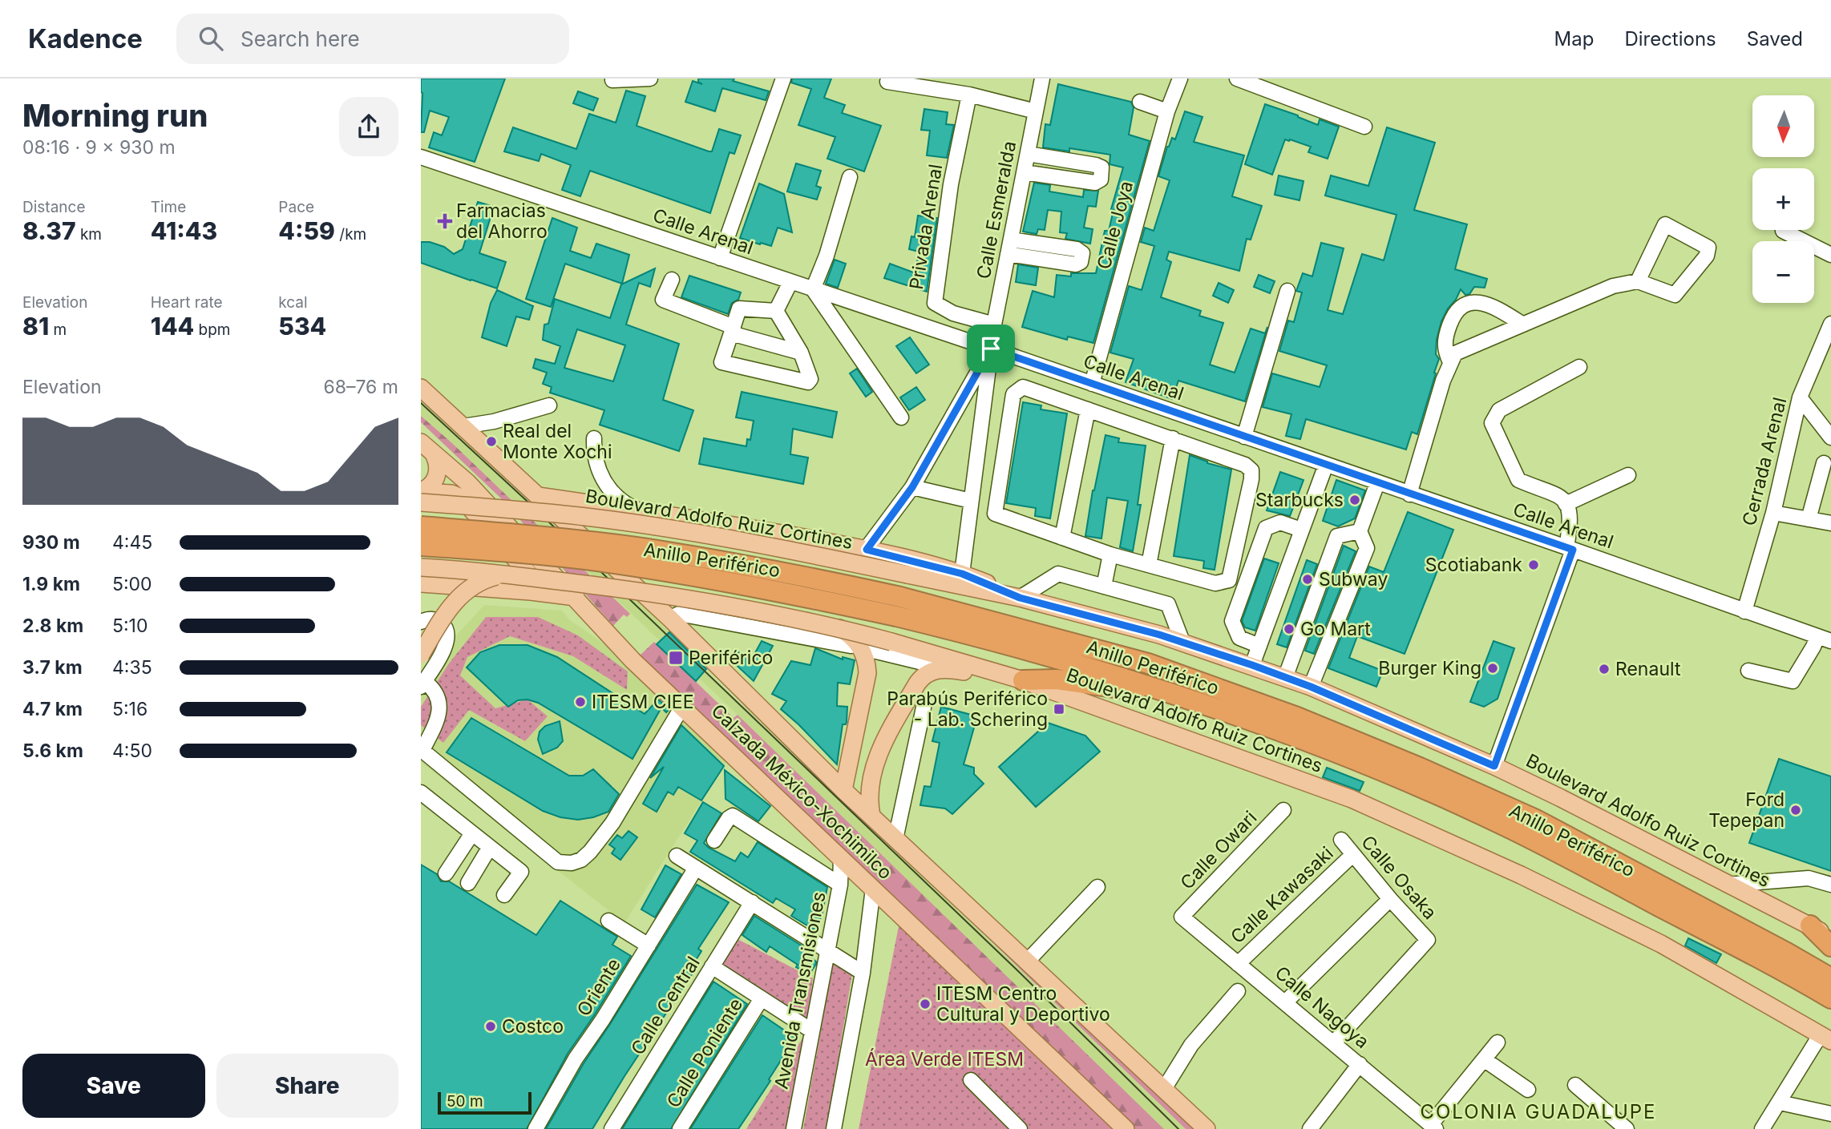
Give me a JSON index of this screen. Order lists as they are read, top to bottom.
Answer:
{
  "streets": {
    "highway": ["Anillo Periférico"],
    "main road": ["Boulevard Adolfo Ruiz Cortines", "Calzada México-Xochimilco"],
    "street": [
      "Calle Esmeralda",
      "Calle Joya",
      "Privada Arenal",
      "Calle Arenal",
      "Cerrada Arenal",
      "Calle Owari",
      "Calle Osaka",
      "Calle Kawasaki",
      "Oriente",
      "Avenida Transmisiones",
      "Calle Central",
      "Calle Nagoya",
      "Calle Poniente"
    ]
  },
  "crossings": [
    ["Calle Esmeralda", "Privada Arenal"],
    ["Calle Esmeralda", "Calle Arenal"],
    ["Calle Esmeralda", "Boulevard Adolfo Ruiz Cortines"],
    ["Calle Joya", "Calle Arenal"],
    ["Calle Arenal", "Cerrada Arenal"],
    ["Calzada México-Xochimilco", "Avenida Transmisiones"],
    ["Calle Owari", "Calle Nagoya"],
    ["Calle Osaka", "Calle Kawasaki"],
    ["Calle Osaka", "Calle Nagoya"],
    ["Calle Kawasaki", "Calle Nagoya"]
  ],
  "districts": ["COLONIA GUADALUPE"],
  "parks": ["Área Verde ITESM"],
  "places": {
    "health": ["Farmacias del Ahorro"],
    "other": [
      "Real del Monte Xochi",
      "Starbucks",
      "Scotiabank",
      "Subway",
      "Go Mart",
      "Burger King",
      "Renault",
      "ITESM CIEE",
      "Ford Tepepan",
      "ITESM Centro Cultural y Deportivo",
      "Costco"
    ],
    "transit": ["Periférico", "Parabús Periférico - Lab. Schering"]
  },
  "scale_bar": "50 m",
  "north": "bottom",
  "page": {
    "header": "Kadence",
    "search": "Search here",
    "nav": ["Map", "Directions", "Saved"],
    "heading": ["Morning run", "08:16 · 9 × 930 m"],
    "map_buttons": ["+", "−"],
    "stats": [
      ["Distance", "8.37 km"],
      ["Time", "41:43"],
      ["Pace", "4:59 /km"],
      ["Elevation", "81 m"],
      ["Heart rate", "144 bpm"],
      ["kcal", "534"]
    ],
    "chart": ["Elevation", "68–76 m"],
    "list": [
      {
        "name": "930 m",
        "note": "4:45"
      },
      {
        "name": "1.9 km",
        "note": "5:00"
      },
      {
        "name": "2.8 km",
        "note": "5:10"
      },
      {
        "name": "3.7 km",
        "note": "4:35"
      },
      {
        "name": "4.7 km",
        "note": "5:16"
      },
      {
        "name": "5.6 km",
        "note": "4:50"
      }
    ],
    "buttons": ["Save", "Share"],
    "scale": "50 m"
  }
}
